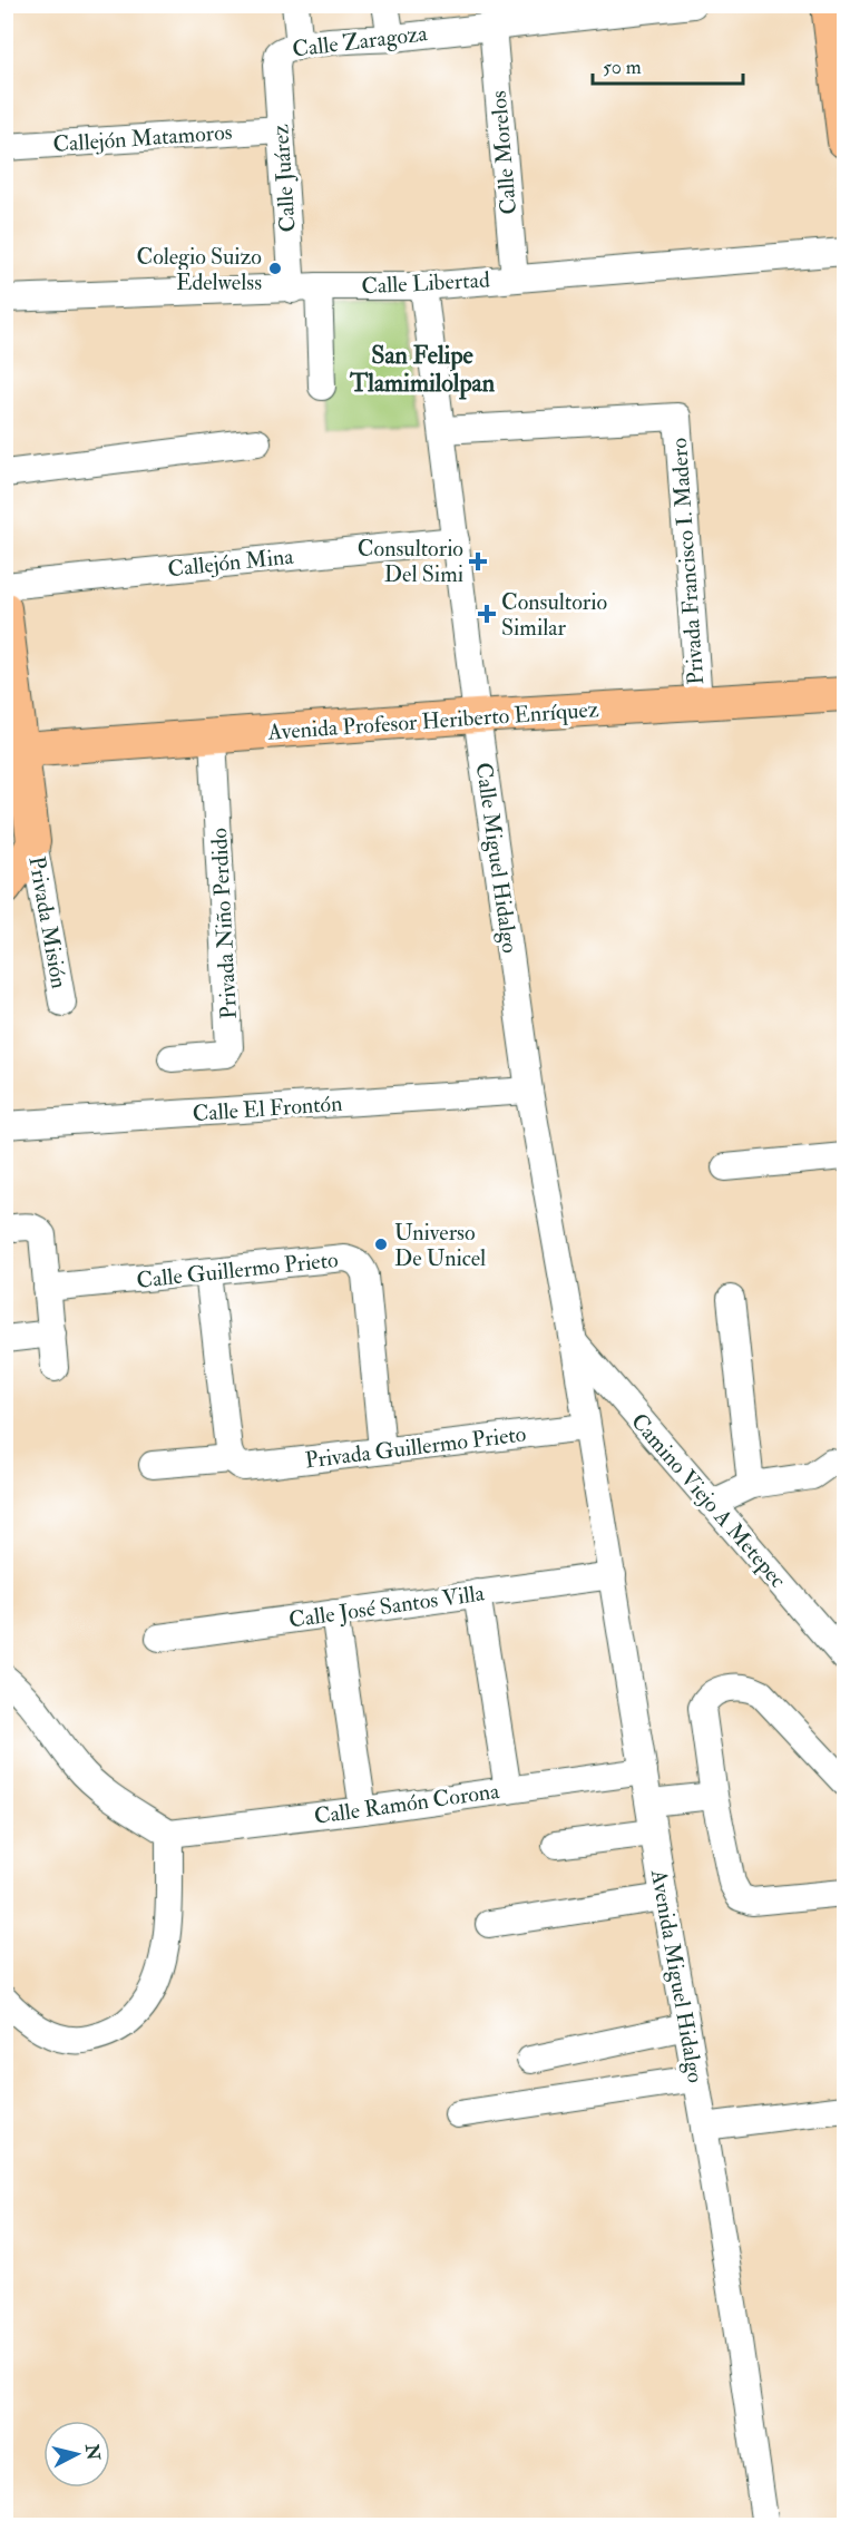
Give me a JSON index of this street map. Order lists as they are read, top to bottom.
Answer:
{
  "streets": {
    "main road": ["Avenida Profesor Heriberto Enríquez"],
    "street": [
      "Calle Zaragoza",
      "Callejón Matamoros",
      "Calle Morelos",
      "Calle Juárez",
      "Calle Libertad",
      "Privada Francisco I. Madero",
      "Callejón Mina",
      "Calle Miguel Hidalgo",
      "Privada Misión",
      "Privada Niño Perdido",
      "Calle El Frontón",
      "Calle Guillermo Prieto",
      "Privada Guillermo Prieto",
      "Camino Viejo A Metepec",
      "Calle José Santos Villa",
      "Calle Ramón Corona",
      "Avenida Miguel Hidalgo"
    ]
  },
  "crossings": [
    ["Calle Zaragoza", "Calle Morelos"],
    ["Calle Zaragoza", "Calle Juárez"],
    ["Callejón Matamoros", "Calle Juárez"],
    ["Calle Morelos", "Calle Libertad"],
    ["Calle Juárez", "Calle Libertad"],
    ["Calle Libertad", "Calle Miguel Hidalgo"],
    ["Privada Francisco I. Madero", "Avenida Profesor Heriberto Enríquez"],
    ["Privada Francisco I. Madero", "Calle Miguel Hidalgo"],
    ["Callejón Mina", "Calle Miguel Hidalgo"],
    ["Avenida Profesor Heriberto Enríquez", "Calle Miguel Hidalgo"],
    ["Avenida Profesor Heriberto Enríquez", "Privada Niño Perdido"],
    ["Calle Miguel Hidalgo", "Calle El Frontón"],
    ["Calle Miguel Hidalgo", "Privada Guillermo Prieto"],
    ["Calle Miguel Hidalgo", "Camino Viejo A Metepec"],
    ["Calle Miguel Hidalgo", "Avenida Miguel Hidalgo"],
    ["Calle Guillermo Prieto", "Privada Guillermo Prieto"],
    ["Privada Guillermo Prieto", "Avenida Miguel Hidalgo"],
    ["Calle José Santos Villa", "Avenida Miguel Hidalgo"],
    ["Calle Ramón Corona", "Avenida Miguel Hidalgo"]
  ],
  "districts": ["San Felipe Tlamimilolpan"],
  "places": {
    "other": ["Colegio Suizo Edelwelss", "Universo De Unicel"],
    "health": ["Consultorio Del Simi", "Consultorio Similar"]
  },
  "scale_bar": "50 m",
  "north": "right"
}
